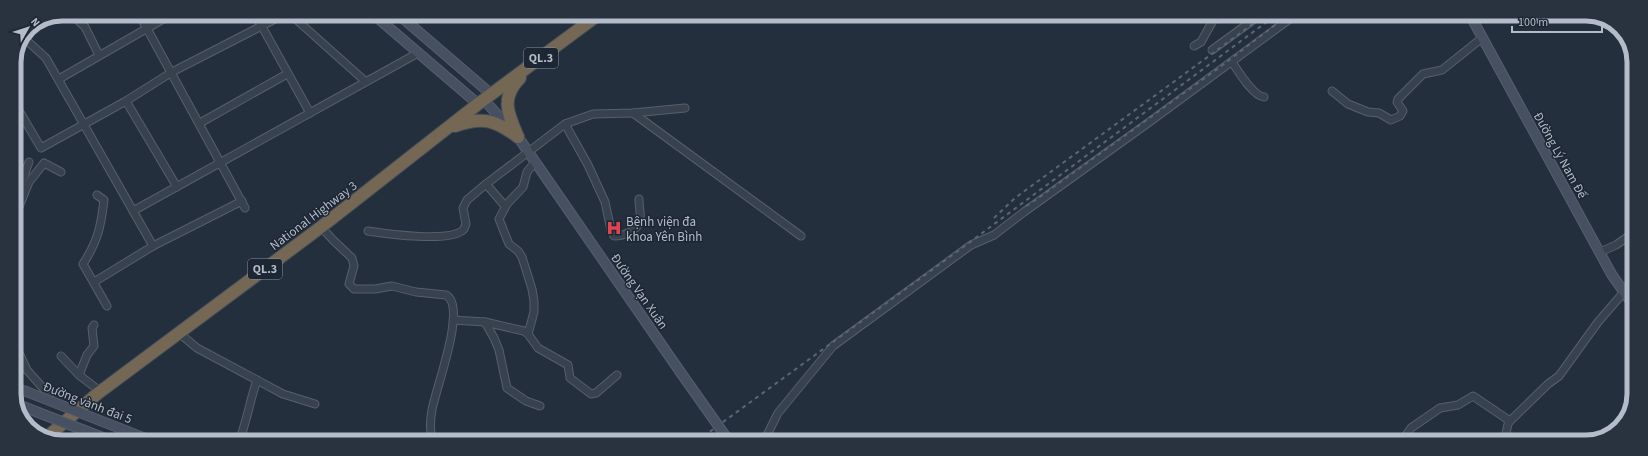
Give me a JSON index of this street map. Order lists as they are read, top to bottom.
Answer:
{
  "streets": {
    "highway": ["QL.3", "National Highway 3"],
    "main road": ["Đường Lý Nam Đế", "Đường Vạn Xuân", "Đường vành đai 5"]
  },
  "crossings": [
    ["National Highway 3", "Đường Vạn Xuân"]
  ],
  "places": {
    "hospital": ["Bệnh viện đa khoa Yên Bình"]
  },
  "scale_bar": "100 m",
  "north": "top right"
}
